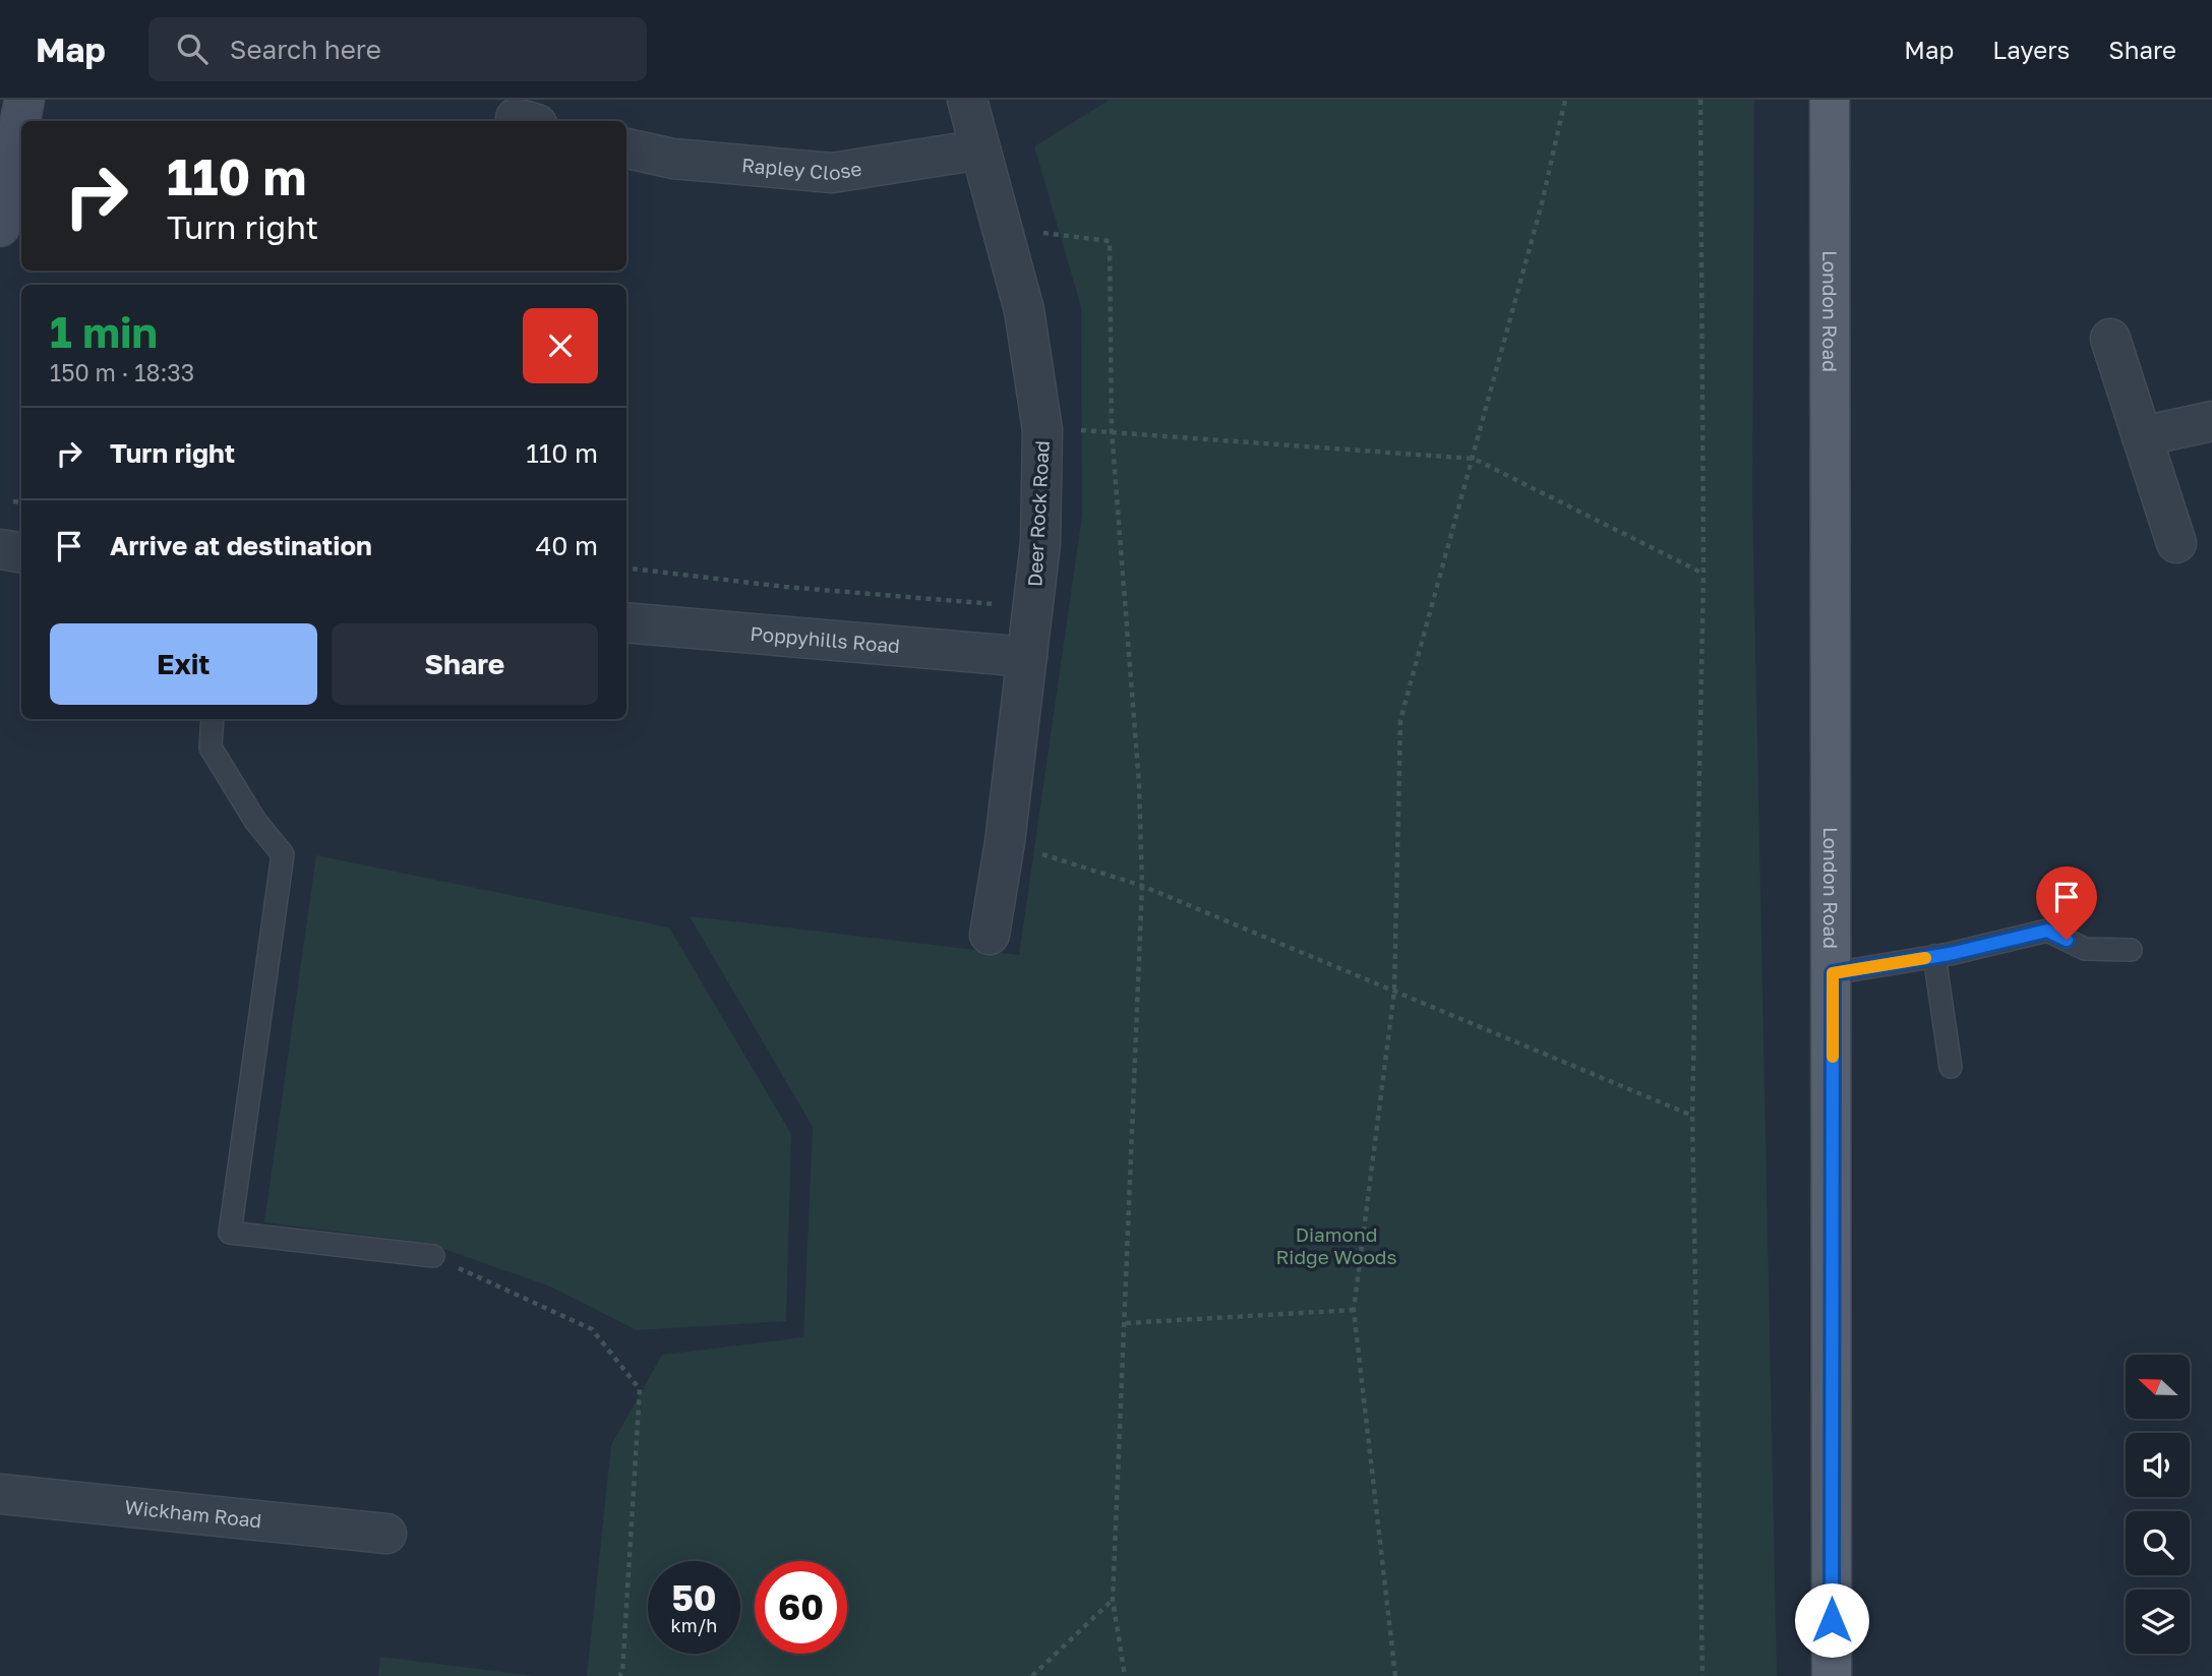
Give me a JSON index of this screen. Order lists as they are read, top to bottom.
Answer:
{
  "streets": {
    "main road": ["London Road"],
    "street": [
      "Rapley Close",
      "Deer Rock Road",
      "Poppyhills Road",
      "Wickham Road"
    ]
  },
  "crossings": [
    ["Rapley Close", "Deer Rock Road"],
    ["Deer Rock Road", "Poppyhills Road"]
  ],
  "parks": ["Diamond Ridge Woods"],
  "north": "left",
  "page": {
    "header": "Map",
    "search": "Search here",
    "nav": ["Map", "Layers", "Share"],
    "turn": ["110 m", "Turn right"],
    "heading": ["1 min", "150 m · 18:33"],
    "list": [
      {
        "name": "Turn right",
        "value": "110 m"
      },
      {
        "name": "Arrive at destination",
        "value": "40 m"
      }
    ],
    "buttons": ["Exit", "Share"],
    "speed": "50 km/h",
    "limit": "60"
  }
}
